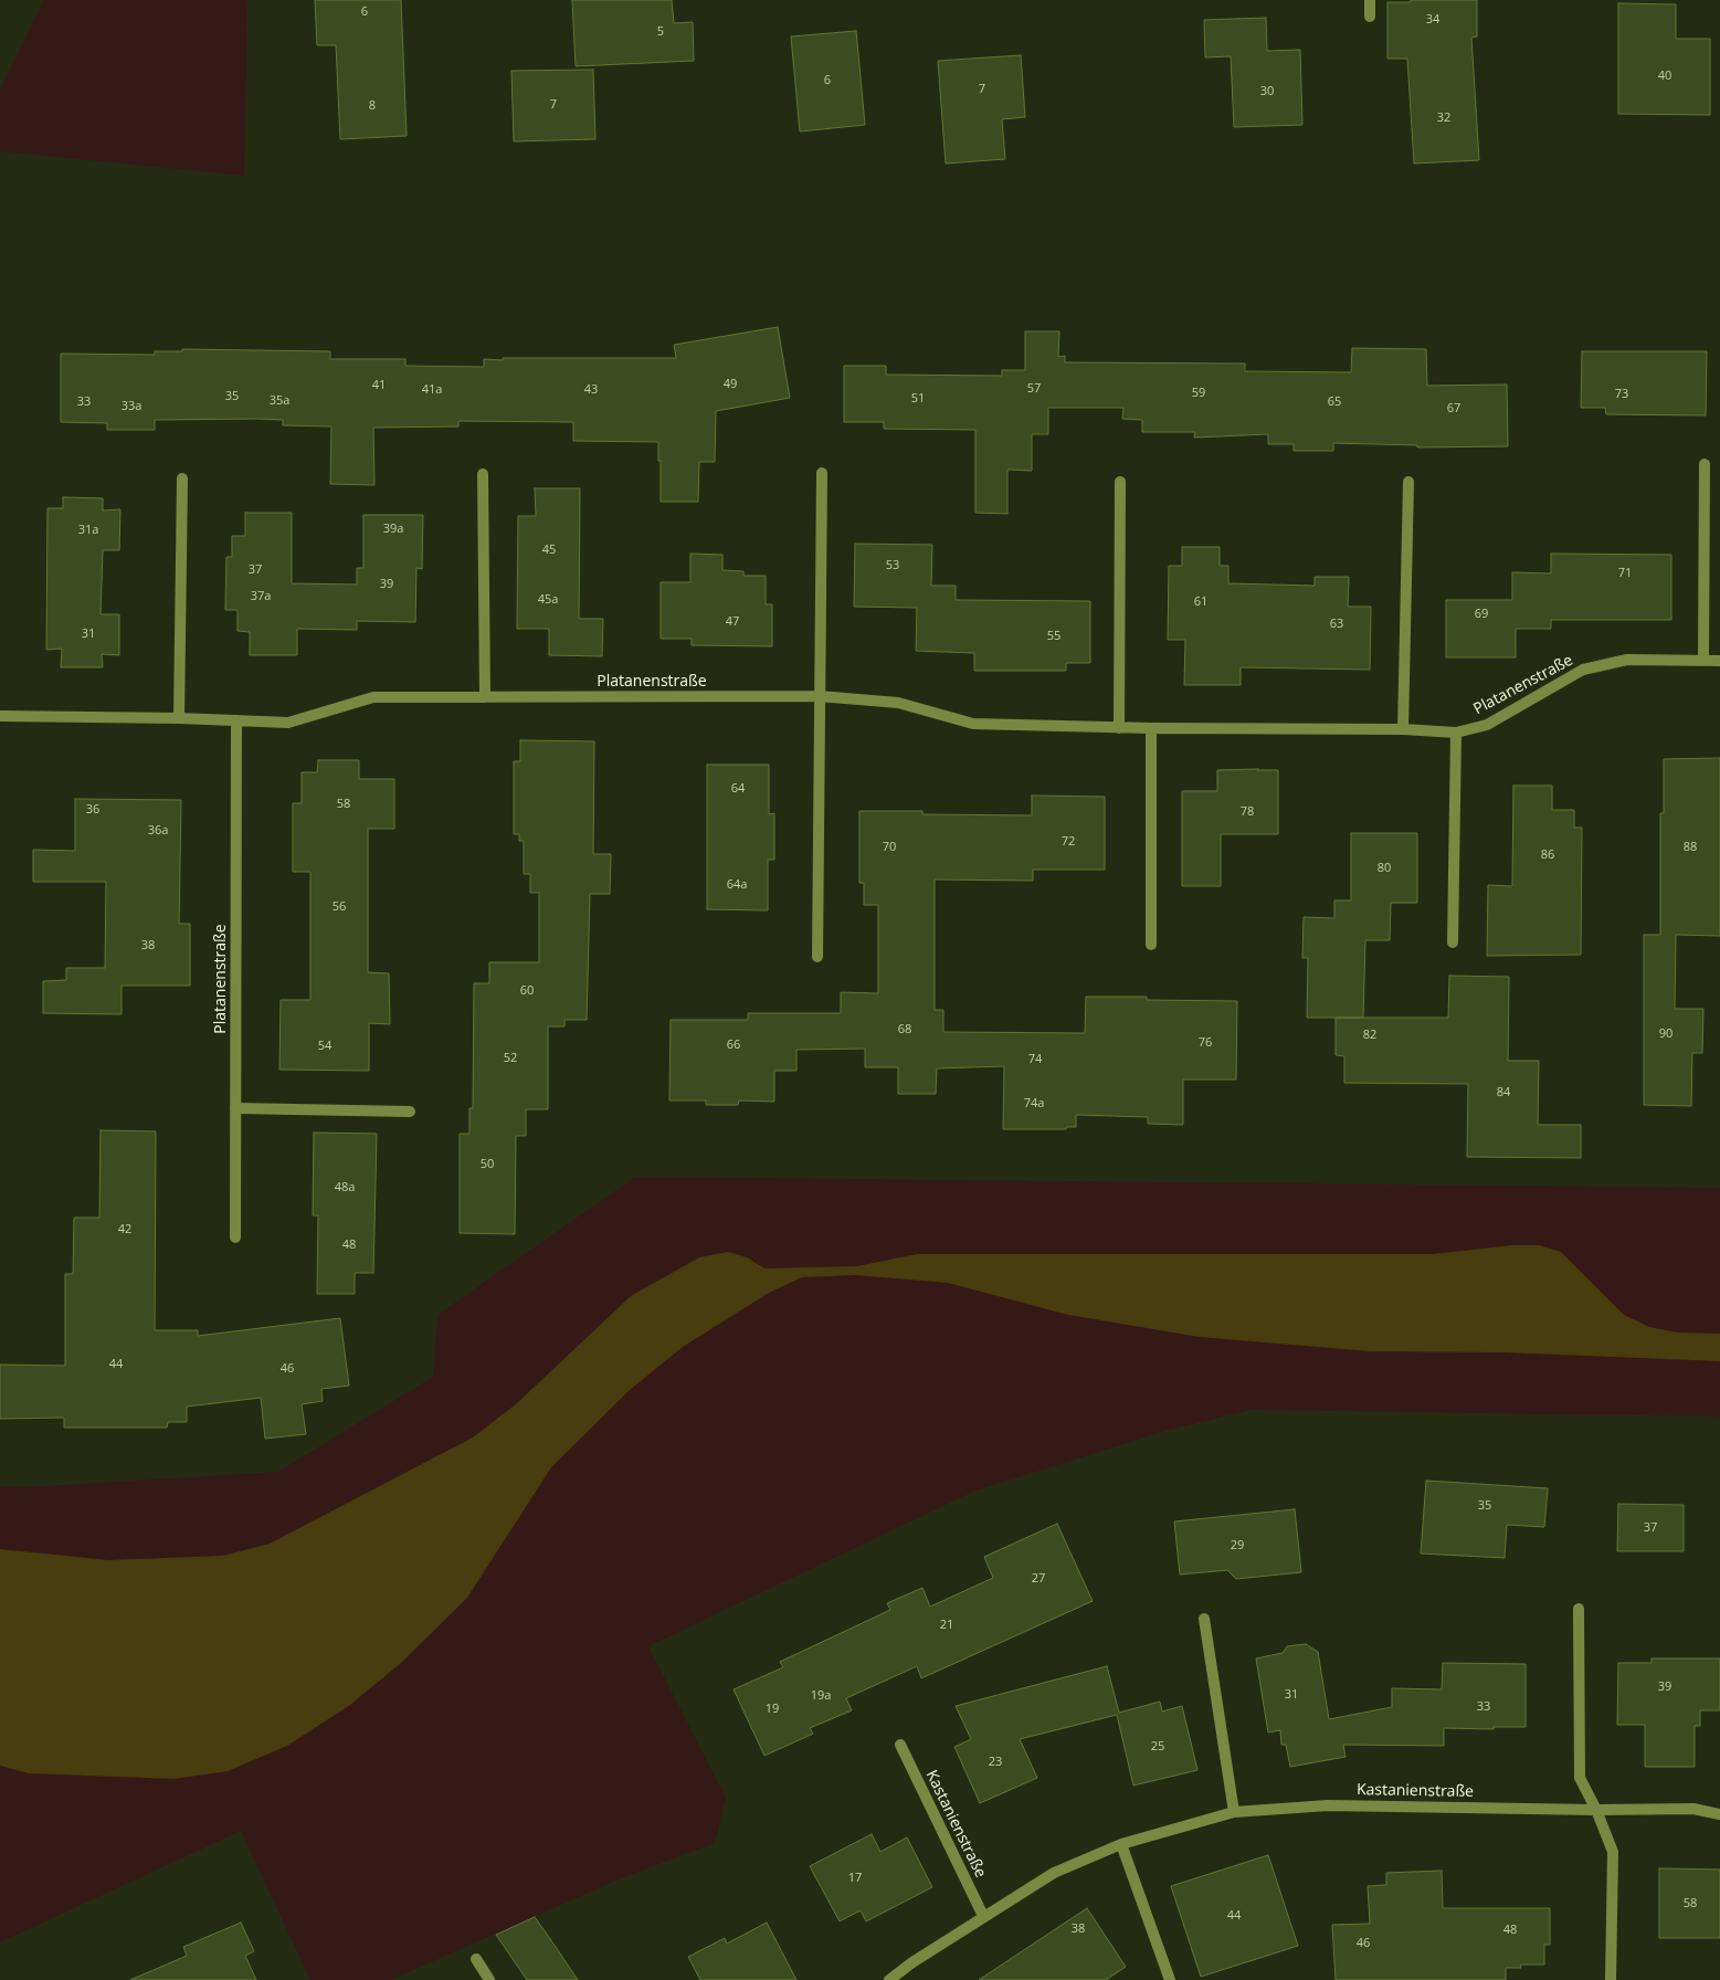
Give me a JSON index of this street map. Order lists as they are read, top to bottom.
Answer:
{
  "streets": {
    "street": ["Platanenstraße", "Kastanienstraße"]
  },
  "house_numbers": [
    "6",
    "34",
    "5",
    "40",
    "6",
    "7",
    "30",
    "7",
    "8",
    "32",
    "49",
    "41",
    "57",
    "41a",
    "43",
    "59",
    "73",
    "35",
    "51",
    "35a",
    "33",
    "65",
    "33a",
    "67",
    "39a",
    "31a",
    "45",
    "53",
    "37",
    "71",
    "39",
    "37a",
    "45a",
    "61",
    "69",
    "47",
    "63",
    "31",
    "55",
    "64",
    "58",
    "36",
    "78",
    "36a",
    "72",
    "70",
    "88",
    "86",
    "80",
    "64a",
    "56",
    "38",
    "60",
    "68",
    "90",
    "82",
    "76",
    "66",
    "54",
    "52",
    "74",
    "84",
    "74a",
    "50",
    "48a",
    "42",
    "48",
    "44",
    "46",
    "35",
    "37",
    "29",
    "27",
    "21",
    "39",
    "31",
    "19a",
    "33",
    "19",
    "25",
    "23",
    "17",
    "58",
    "44",
    "38",
    "48",
    "46"
  ]
}
